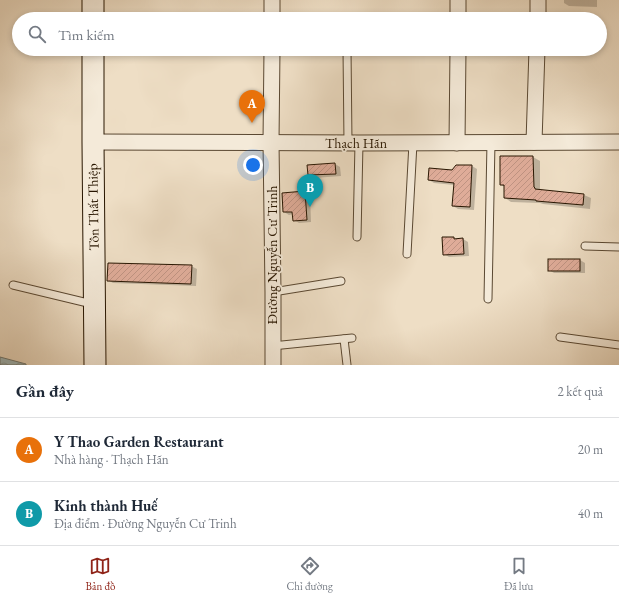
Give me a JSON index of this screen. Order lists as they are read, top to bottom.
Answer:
{
  "streets": {
    "street": ["Thạch Hãn", "Tôn Thất Thiệp", "Đường Nguyễn Cư Trinh"]
  },
  "crossings": [
    ["Thạch Hãn", "Tôn Thất Thiệp"],
    ["Thạch Hãn", "Đường Nguyễn Cư Trinh"]
  ],
  "page": {
    "search": "Tìm kiếm",
    "pins": ["A", "B"],
    "heading": ["Gần đây", "2 kết quả"],
    "list": [
      {
        "mark": "A",
        "name": "Y Thao Garden Restaurant",
        "note": "Nhà hàng · Thạch Hãn",
        "value": "20 m"
      },
      {
        "mark": "B",
        "name": "Kinh thành Huế",
        "note": "Địa điểm · Đường Nguyễn Cư Trinh",
        "value": "40 m"
      }
    ],
    "nav": ["Bản đồ", "Chỉ đường", "Đã lưu"]
  }
}
